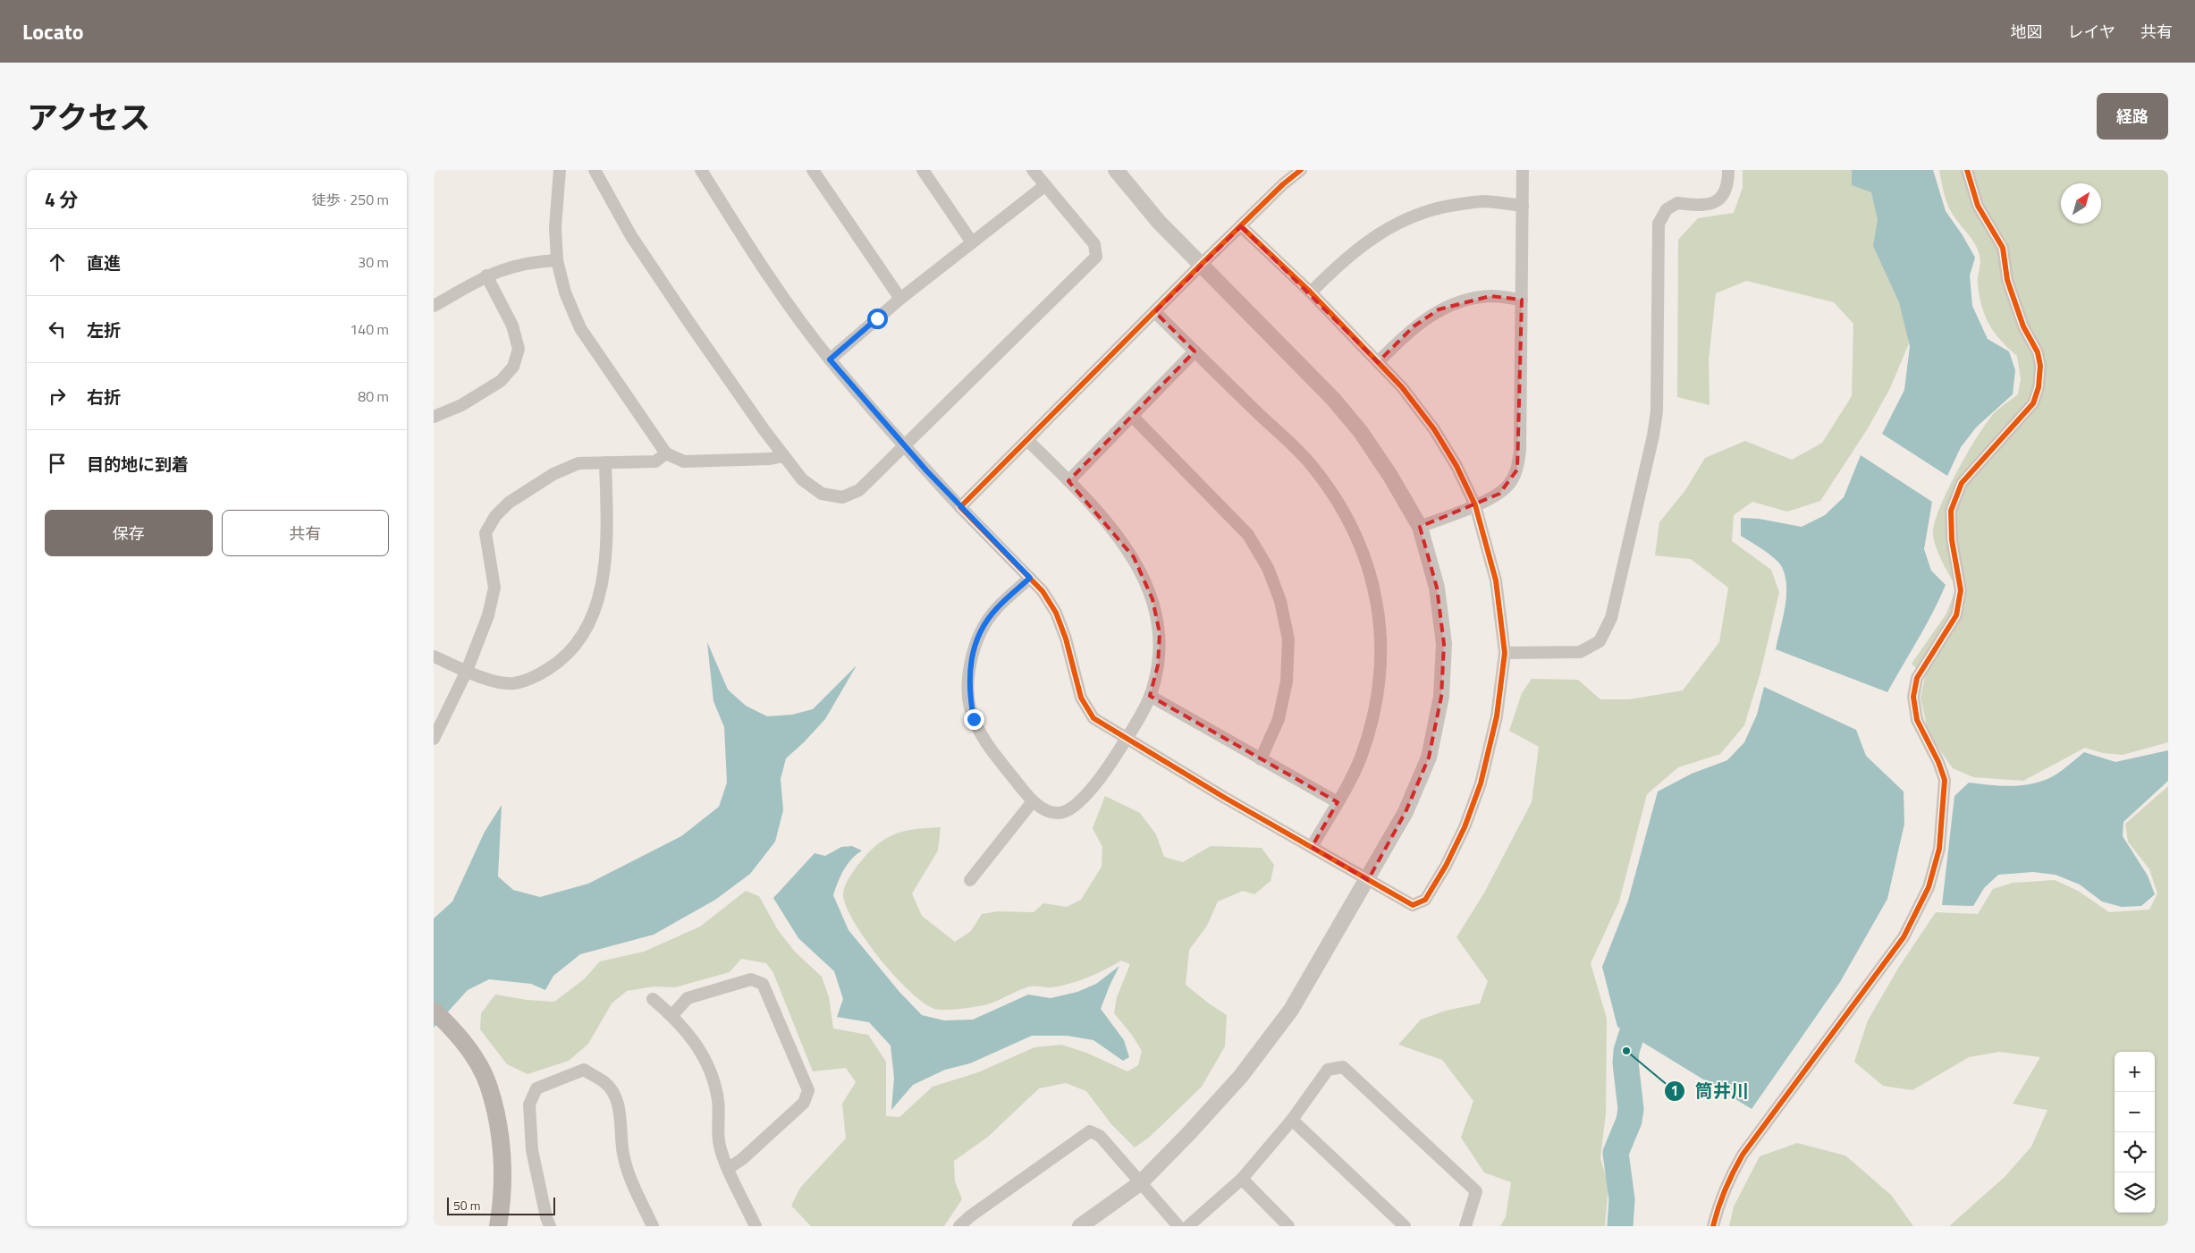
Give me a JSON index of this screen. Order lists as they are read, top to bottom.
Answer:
{
  "places": ["筒井川"],
  "scale_bar": "50 m",
  "north": "top right",
  "page": {
    "header": "Locato",
    "nav": ["地図", "レイヤ", "共有"],
    "title": "アクセス",
    "buttons": [
      "経路",
      ["保存", "共有"]
    ],
    "heading": ["4 分", "徒歩 · 250 m"],
    "list": [
      ["直進", "30 m"],
      ["左折", "140 m"],
      ["右折", "80 m"],
      "目的地に到着"
    ],
    "map_buttons": ["+", "−"],
    "scale": "50 m"
  }
}
